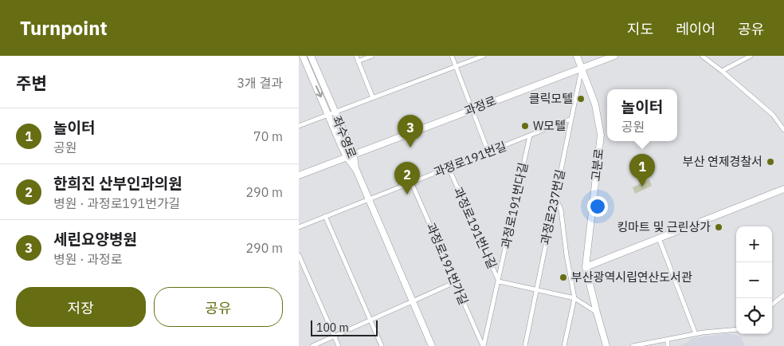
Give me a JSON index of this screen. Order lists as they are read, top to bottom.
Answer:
{
  "streets": {
    "main road": ["과정로", "좌수영로", "고분로"],
    "street": [
      "과정로191번길",
      "과정로191번다길",
      "과정로237번길",
      "과정로191번나길",
      "과정로191번가길"
    ]
  },
  "crossings": [
    ["과정로", "좌수영로"],
    ["과정로", "고분로"],
    ["과정로", "과정로237번길"],
    ["과정로191번길", "과정로191번다길"],
    ["과정로191번길", "과정로237번길"],
    ["과정로191번길", "과정로191번나길"],
    ["과정로191번길", "과정로191번가길"],
    ["고분로", "과정로237번길"],
    ["고분로", "과정로191번나길"],
    ["과정로191번다길", "과정로191번나길"],
    ["과정로191번다길", "과정로191번가길"],
    ["과정로237번길", "과정로191번나길"]
  ],
  "places": [
    "클릭모텔",
    "W모텔",
    "부산 연제경찰서",
    "킹마트 및 근린상가",
    "부산광역시립연산도서관"
  ],
  "scale_bar": "100 m",
  "page": {
    "header": "Turnpoint",
    "nav": ["지도", "레이어", "공유"],
    "heading": ["주변", "3개 결과"],
    "popup": ["놀이터", "공원"],
    "list": [
      {
        "mark": "1",
        "name": "놀이터",
        "note": "공원",
        "value": "70 m"
      },
      {
        "mark": "2",
        "name": "한희진 산부인과의원",
        "note": "병원 · 과정로191번가길",
        "value": "290 m"
      },
      {
        "mark": "3",
        "name": "세린요양병원",
        "note": "병원 · 과정로",
        "value": "290 m"
      }
    ],
    "pins": ["3", "1", "2"],
    "map_buttons": ["+", "−"],
    "buttons": ["저장", "공유"],
    "scale": "100 m"
  }
}
